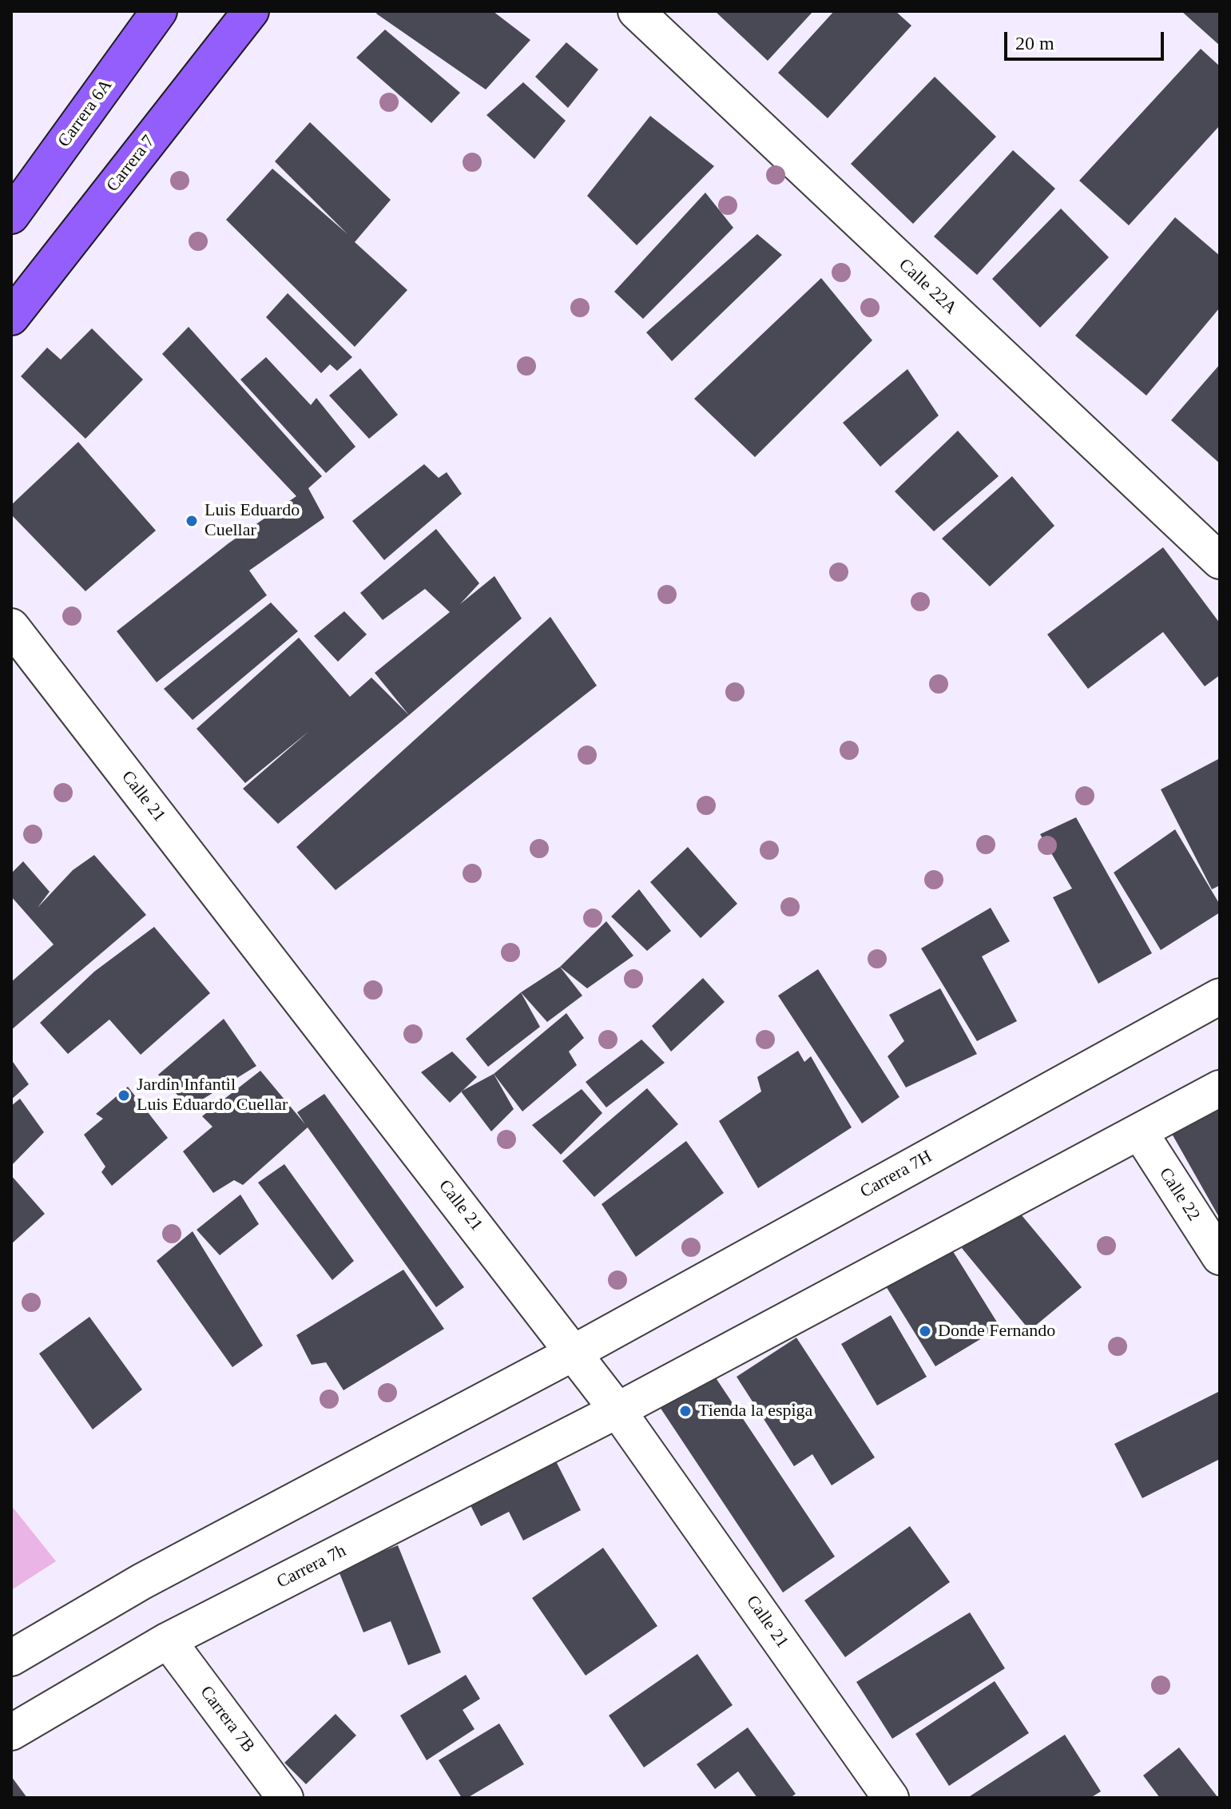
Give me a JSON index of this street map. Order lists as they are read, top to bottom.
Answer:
{
  "streets": {
    "main road": ["Carrera 6A", "Carrera 7"],
    "street": [
      "Calle 22A",
      "Calle 21",
      "Carrera 7H",
      "Calle 22",
      "Carrera 7h",
      "Carrera 7B"
    ]
  },
  "crossings": [
    ["Calle 21", "Carrera 7H"],
    ["Calle 21", "Carrera 7h"],
    ["Carrera 7h", "Carrera 7B"]
  ],
  "places": [
    "Luis Eduardo Cuellar",
    "Jardin Infantil Luis Eduardo Cuellar",
    "Donde Fernando",
    "Tienda la espiga"
  ],
  "scale_bar": "20 m"
}
